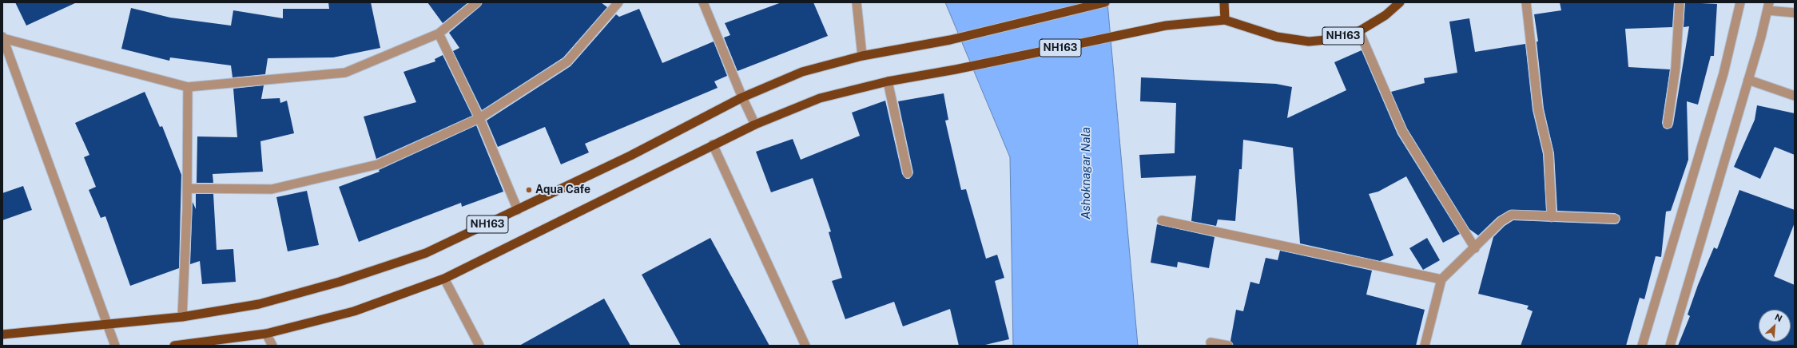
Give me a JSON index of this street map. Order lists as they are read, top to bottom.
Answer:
{
  "streets": {
    "highway": ["NH163"]
  },
  "water": ["Ashoknagar Nala"],
  "places": ["Aqua Cafe"],
  "north": "top right"
}
